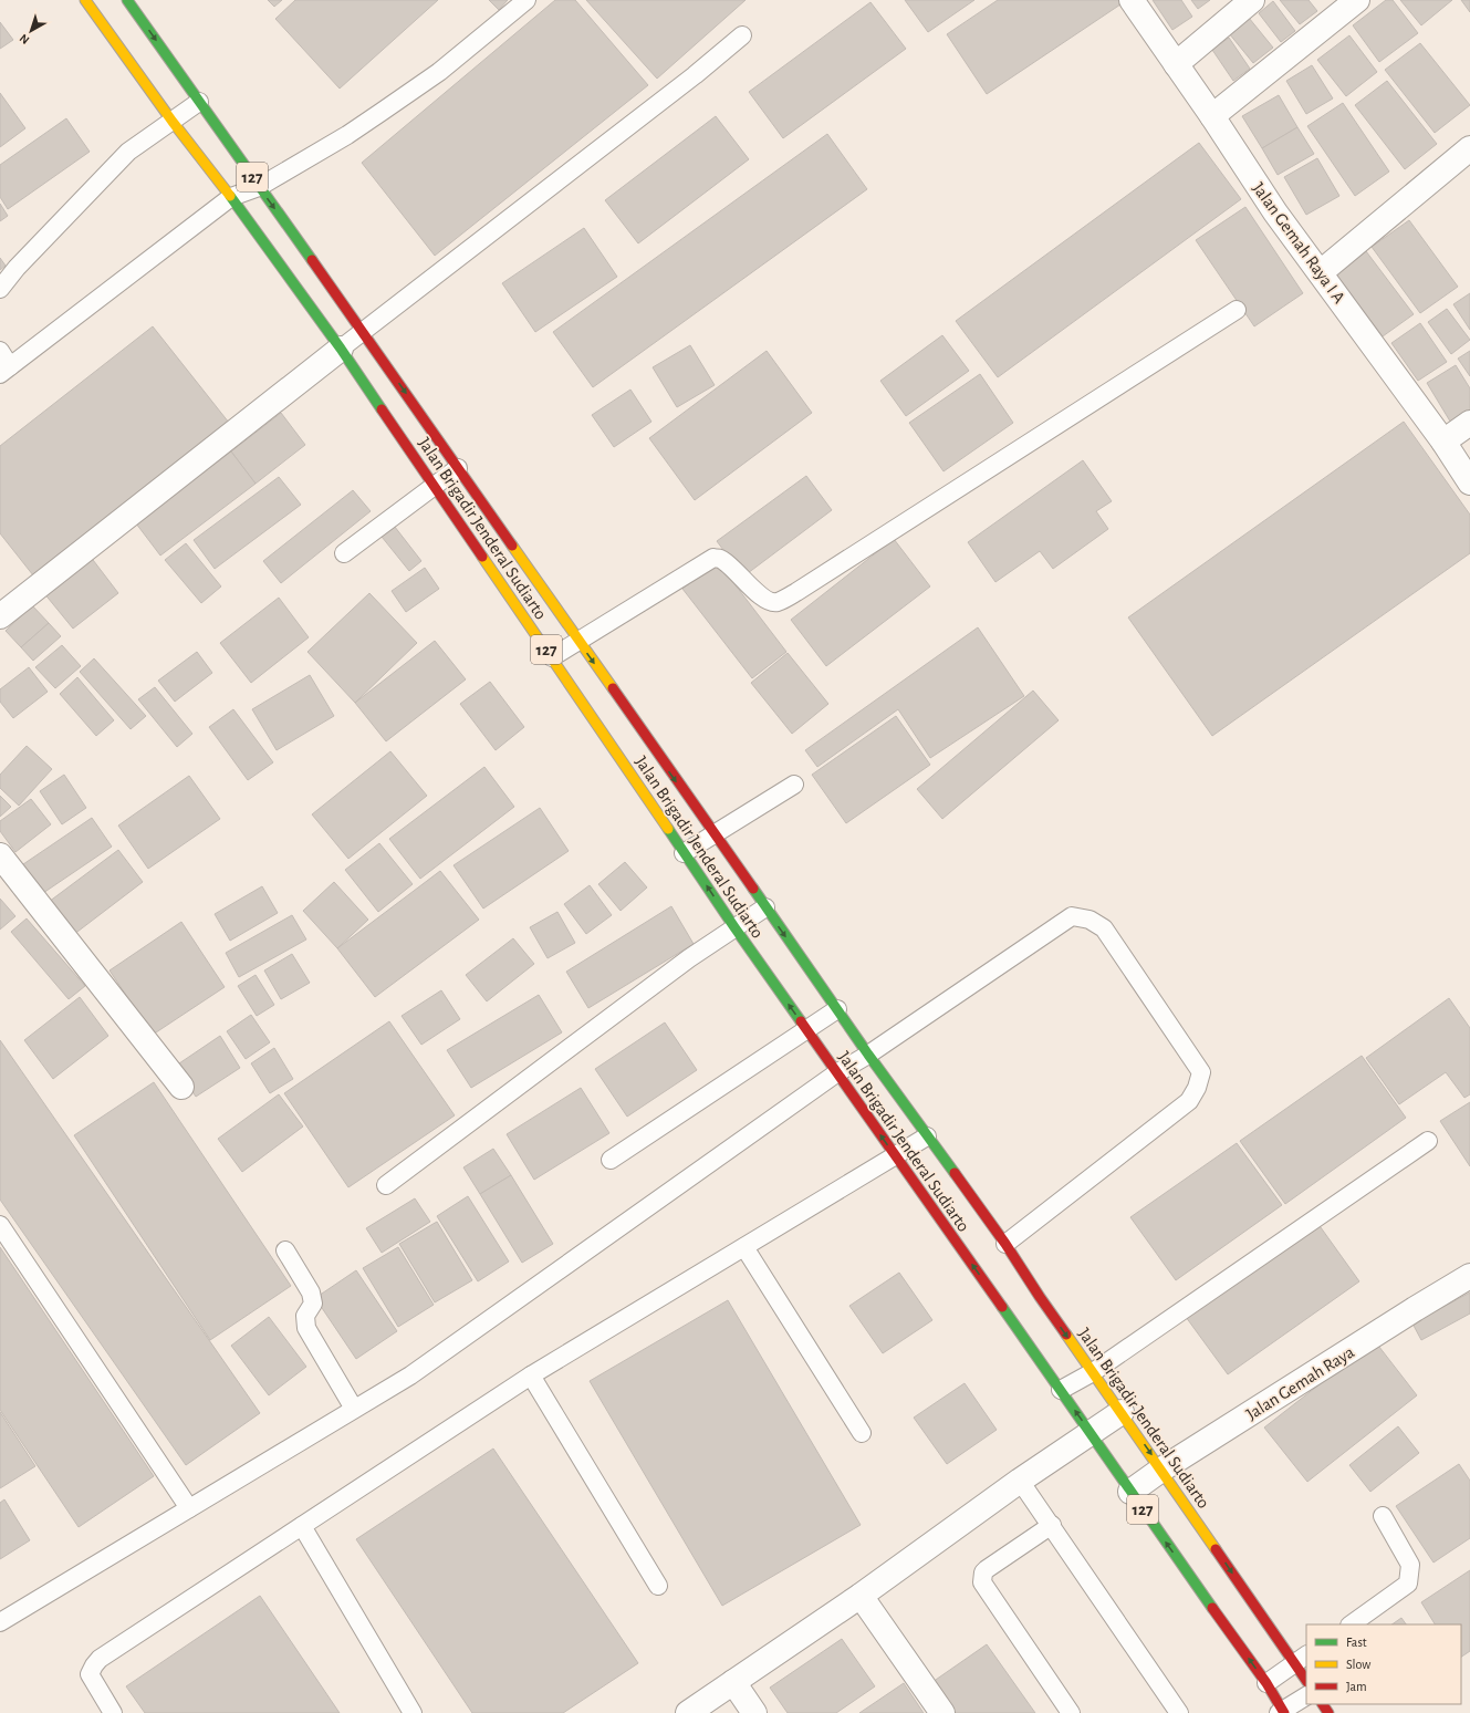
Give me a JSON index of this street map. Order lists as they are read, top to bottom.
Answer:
{
  "streets": {
    "main road": ["127", "Jalan Brigadir Jenderal Sudiarto"],
    "street": ["Jalan Gemah Raya I A", "Jalan Gemah Raya"]
  },
  "crossings": [
    ["Jalan Brigadir Jenderal Sudiarto", "Jalan Gemah Raya"]
  ],
  "legend": ["Fast", "Slow", "Jam"],
  "north": "bottom left"
}
